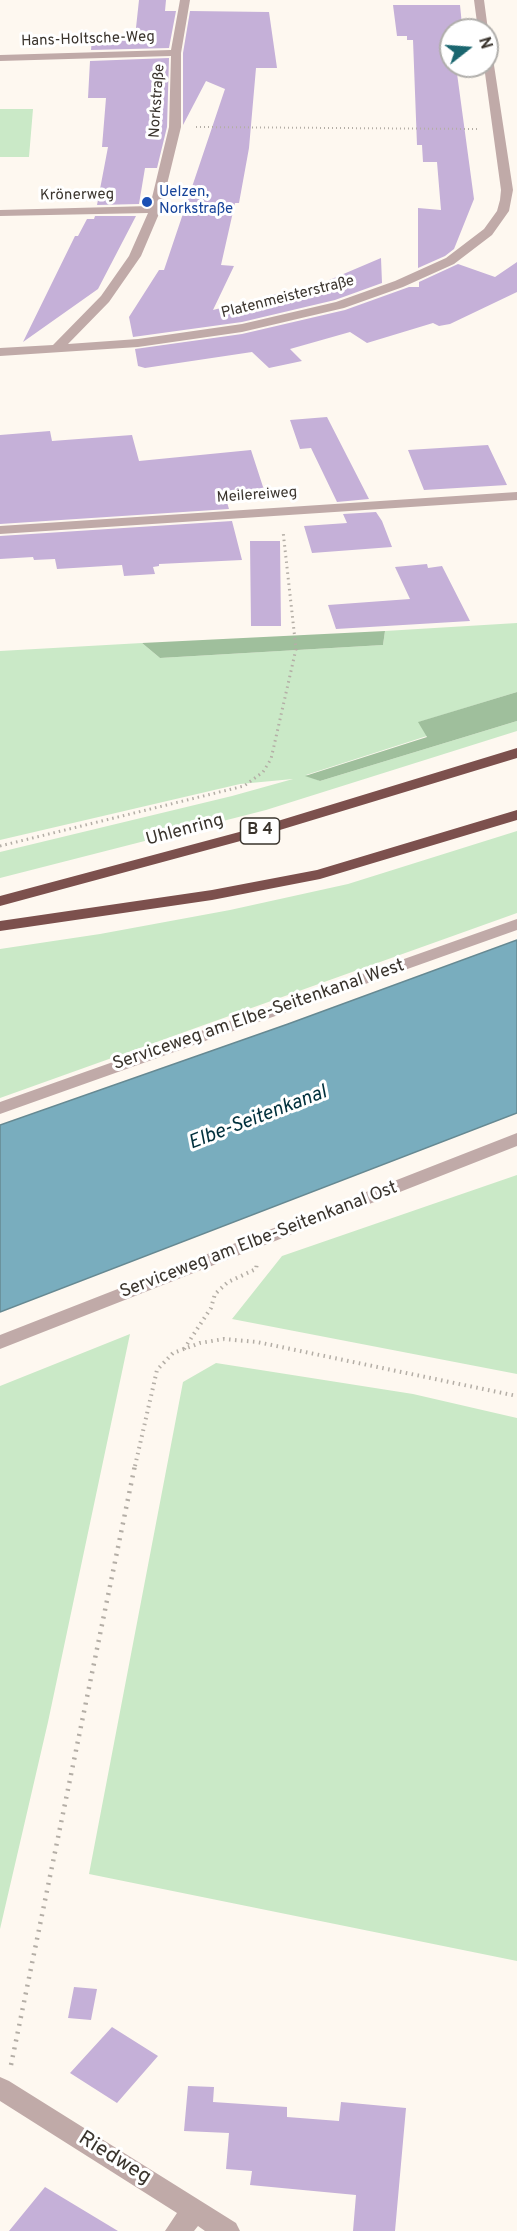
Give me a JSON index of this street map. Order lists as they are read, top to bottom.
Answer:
{
  "streets": {
    "highway": ["Uhlenring", "B 4"],
    "street": [
      "Hans-Holtsche-Weg",
      "Norkstraße",
      "Krönerweg",
      "Platenmeisterstraße",
      "Meilereiweg",
      "Serviceweg am Elbe-Seitenkanal West",
      "Serviceweg am Elbe-Seitenkanal Ost",
      "Riedweg"
    ]
  },
  "crossings": [
    ["Hans-Holtsche-Weg", "Norkstraße"],
    ["Norkstraße", "Krönerweg"],
    ["Norkstraße", "Platenmeisterstraße"]
  ],
  "water": ["Elbe-Seitenkanal"],
  "places": ["Uelzen, Norkstraße"],
  "north": "right"
}
